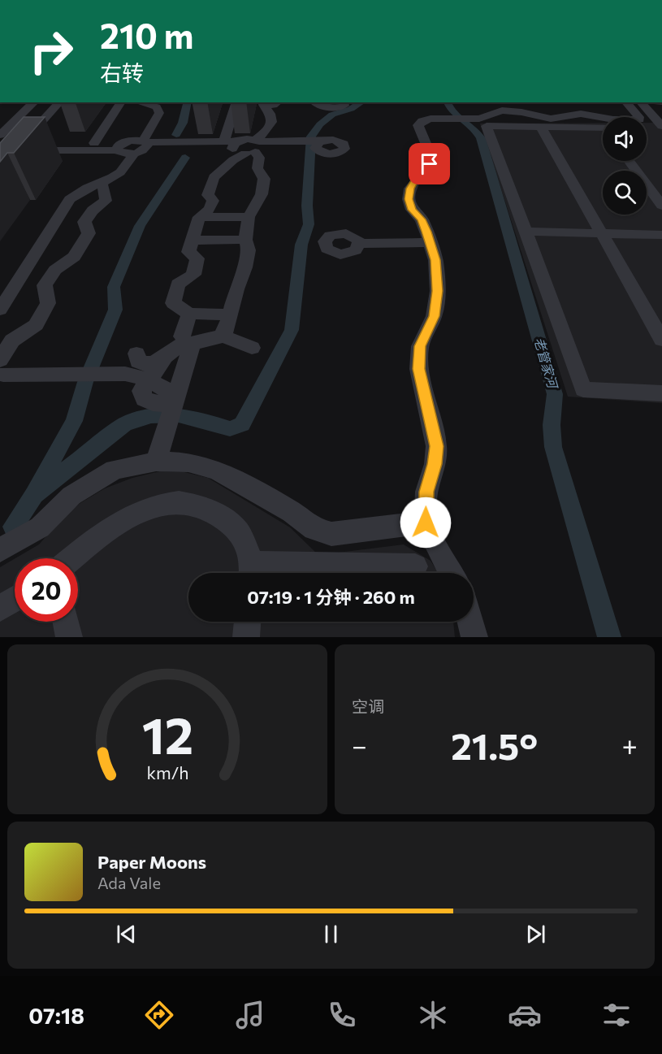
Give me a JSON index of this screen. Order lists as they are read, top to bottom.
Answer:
{
  "water": ["老管家河"],
  "page": {
    "turn": ["210 m", "右转"],
    "limit": "20",
    "trip": "07:19 · 1 分钟 · 260 m",
    "tile": "空调",
    "heat": ["−", "21.5°", "+"],
    "song": ["Paper Moons", "Ada Vale"],
    "tabs": "07:18",
    "gauge": ["12", "km/h"]
  }
}
